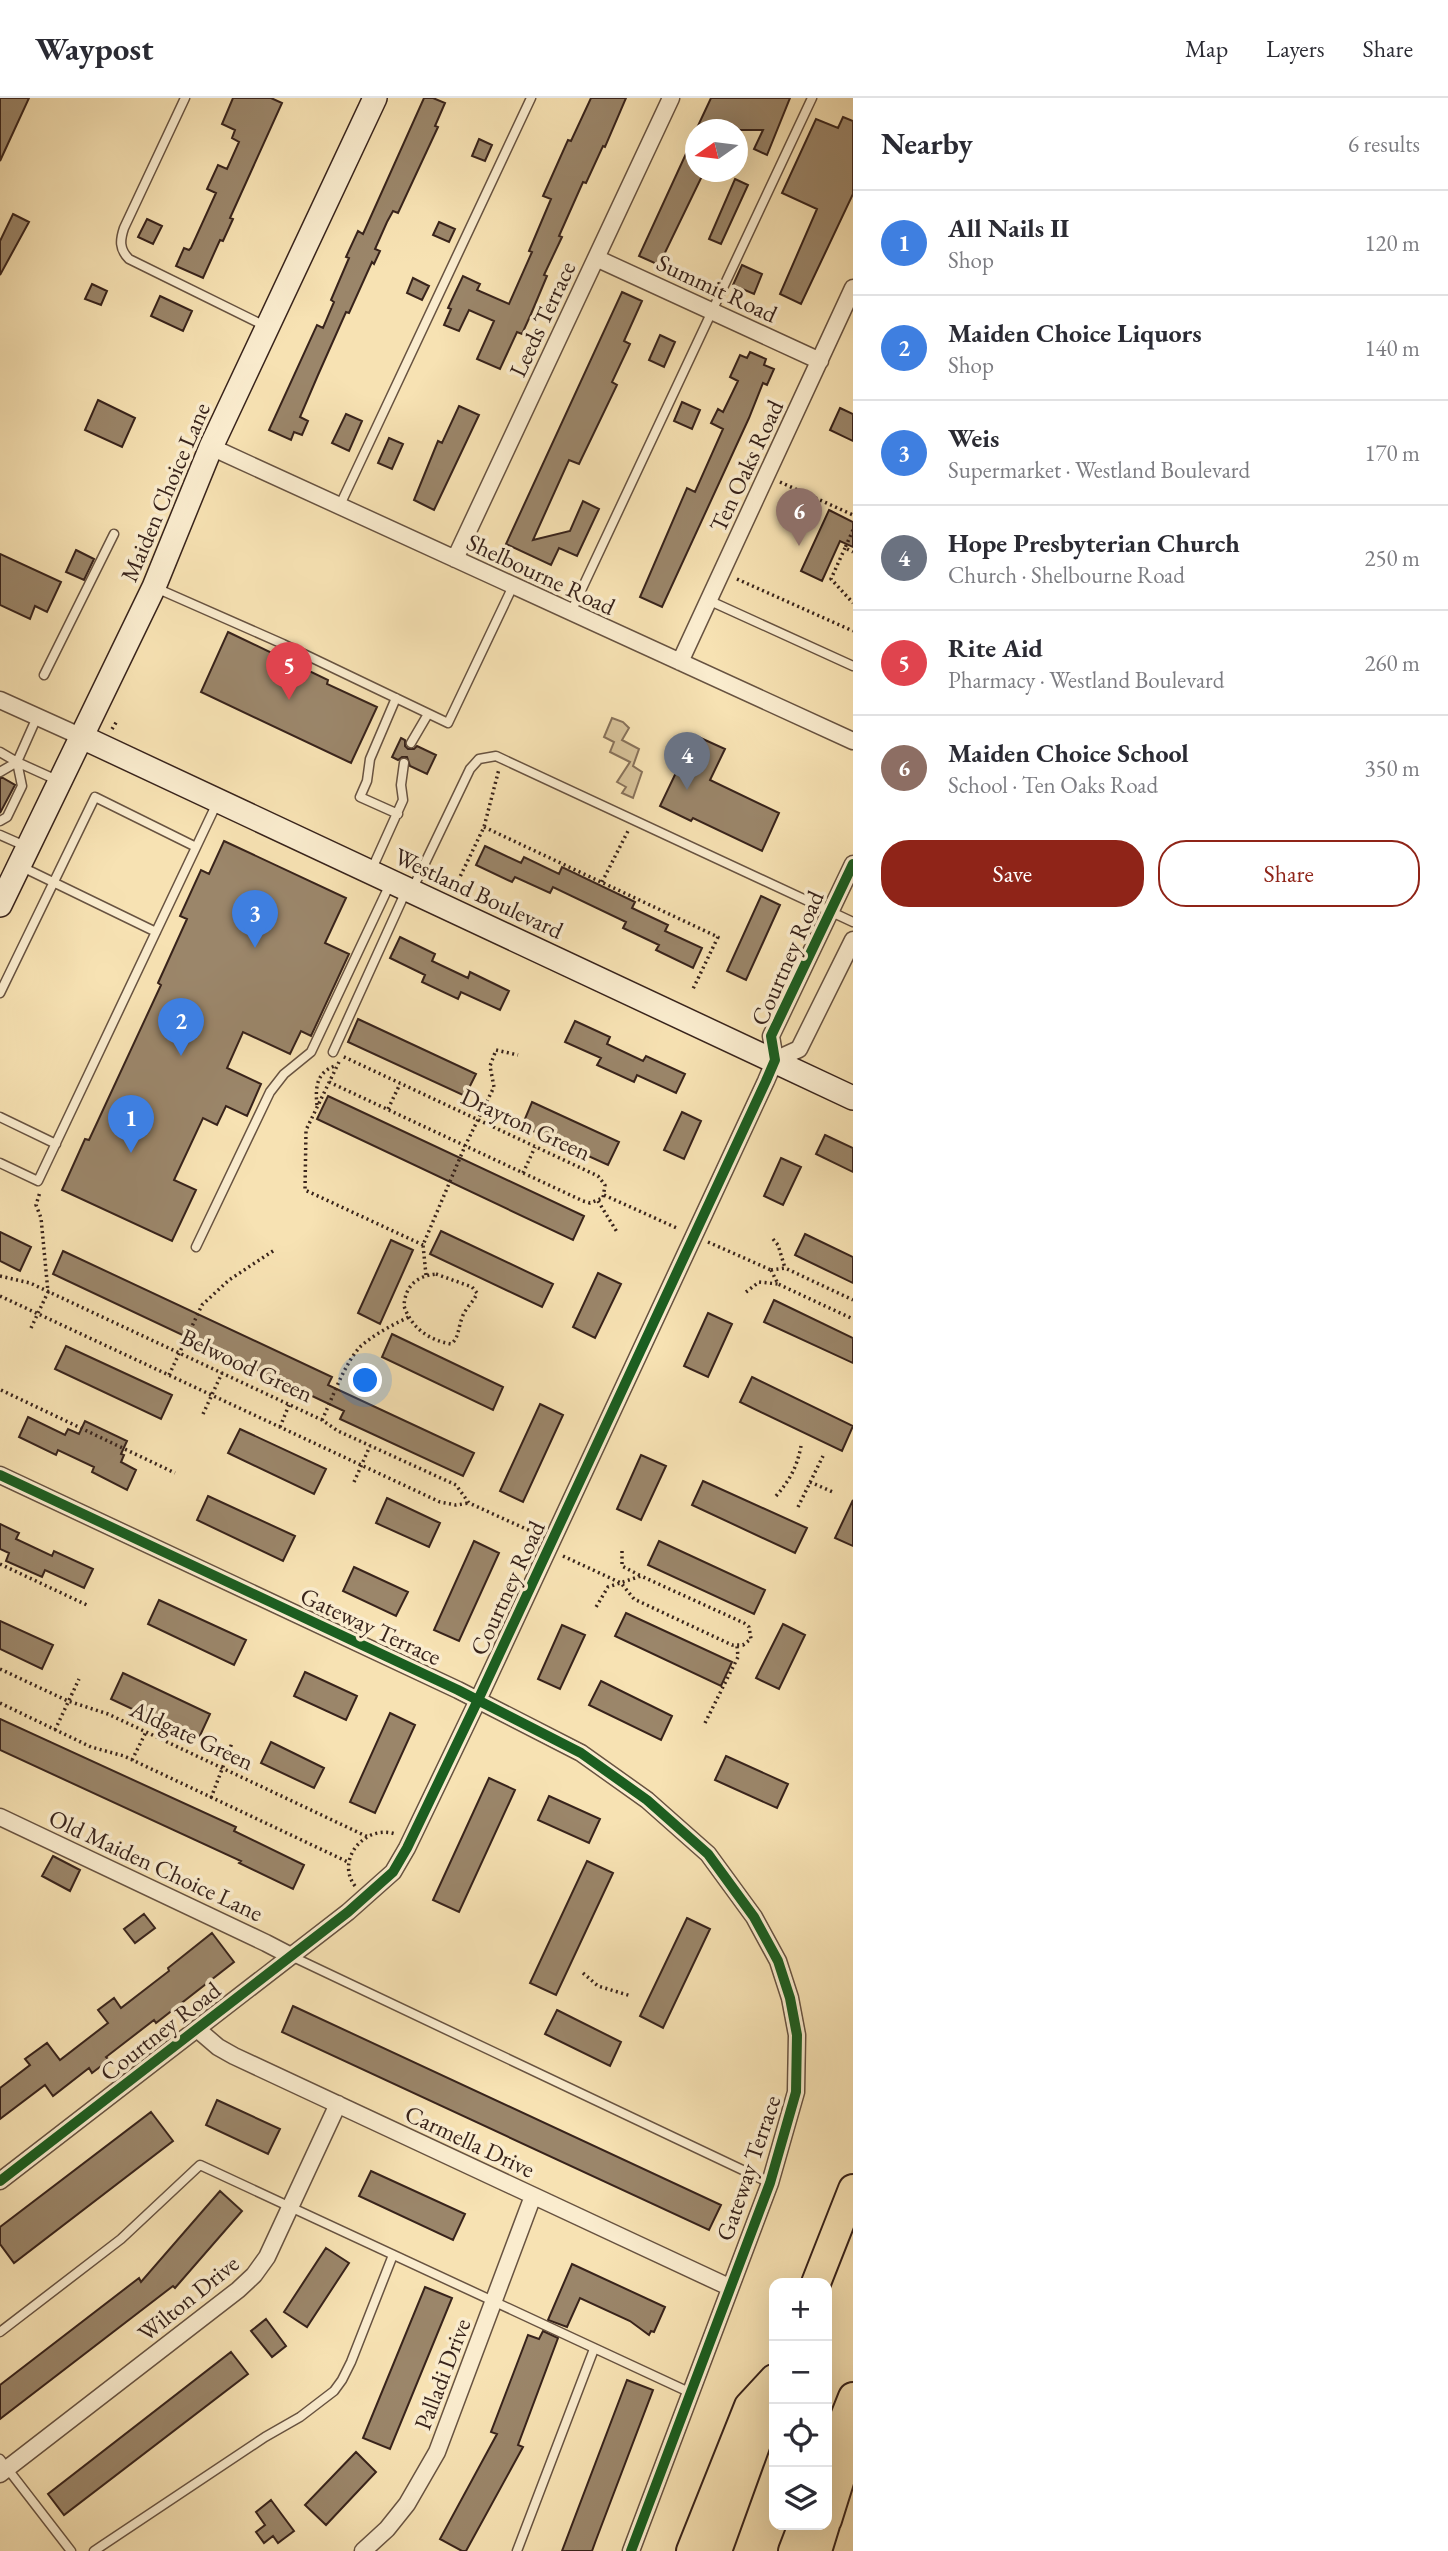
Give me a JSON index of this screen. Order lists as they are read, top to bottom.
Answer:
{
  "streets": {
    "street": [
      "Summit Road",
      "Leeds Terrace",
      "Ten Oaks Road",
      "Maiden Choice Lane",
      "Shelbourne Road",
      "Westland Boulevard",
      "Courtney Road",
      "Gateway Terrace",
      "Old Maiden Choice Lane",
      "Carmella Drive",
      "Wilton Drive",
      "Palladi Drive"
    ],
    "path": ["Drayton Green", "Belwood Green", "Aldgate Green"]
  },
  "crossings": [
    ["Summit Road", "Leeds Terrace"],
    ["Summit Road", "Ten Oaks Road"],
    ["Leeds Terrace", "Shelbourne Road"],
    ["Ten Oaks Road", "Shelbourne Road"],
    ["Maiden Choice Lane", "Shelbourne Road"],
    ["Maiden Choice Lane", "Westland Boulevard"],
    ["Westland Boulevard", "Courtney Road"],
    ["Courtney Road", "Belwood Green"],
    ["Courtney Road", "Gateway Terrace"],
    ["Courtney Road", "Old Maiden Choice Lane"],
    ["Courtney Road", "Carmella Drive"],
    ["Gateway Terrace", "Carmella Drive"],
    ["Carmella Drive", "Wilton Drive"],
    ["Carmella Drive", "Palladi Drive"]
  ],
  "north": "left",
  "page": {
    "header": "Waypost",
    "nav": ["Map", "Layers", "Share"],
    "heading": ["Nearby", "6 results"],
    "list": [
      {
        "mark": "1",
        "name": "All Nails II",
        "note": "Shop",
        "value": "120 m"
      },
      {
        "mark": "2",
        "name": "Maiden Choice Liquors",
        "note": "Shop",
        "value": "140 m"
      },
      {
        "mark": "3",
        "name": "Weis",
        "note": "Supermarket · Westland Boulevard",
        "value": "170 m"
      },
      {
        "mark": "4",
        "name": "Hope Presbyterian Church",
        "note": "Church · Shelbourne Road",
        "value": "250 m"
      },
      {
        "mark": "5",
        "name": "Rite Aid",
        "note": "Pharmacy · Westland Boulevard",
        "value": "260 m"
      },
      {
        "mark": "6",
        "name": "Maiden Choice School",
        "note": "School · Ten Oaks Road",
        "value": "350 m"
      }
    ],
    "pins": [
      "6",
      "5",
      "4",
      "3",
      "2",
      "1"
    ],
    "buttons": ["Save", "Share"],
    "map_buttons": ["+", "−"]
  }
}
